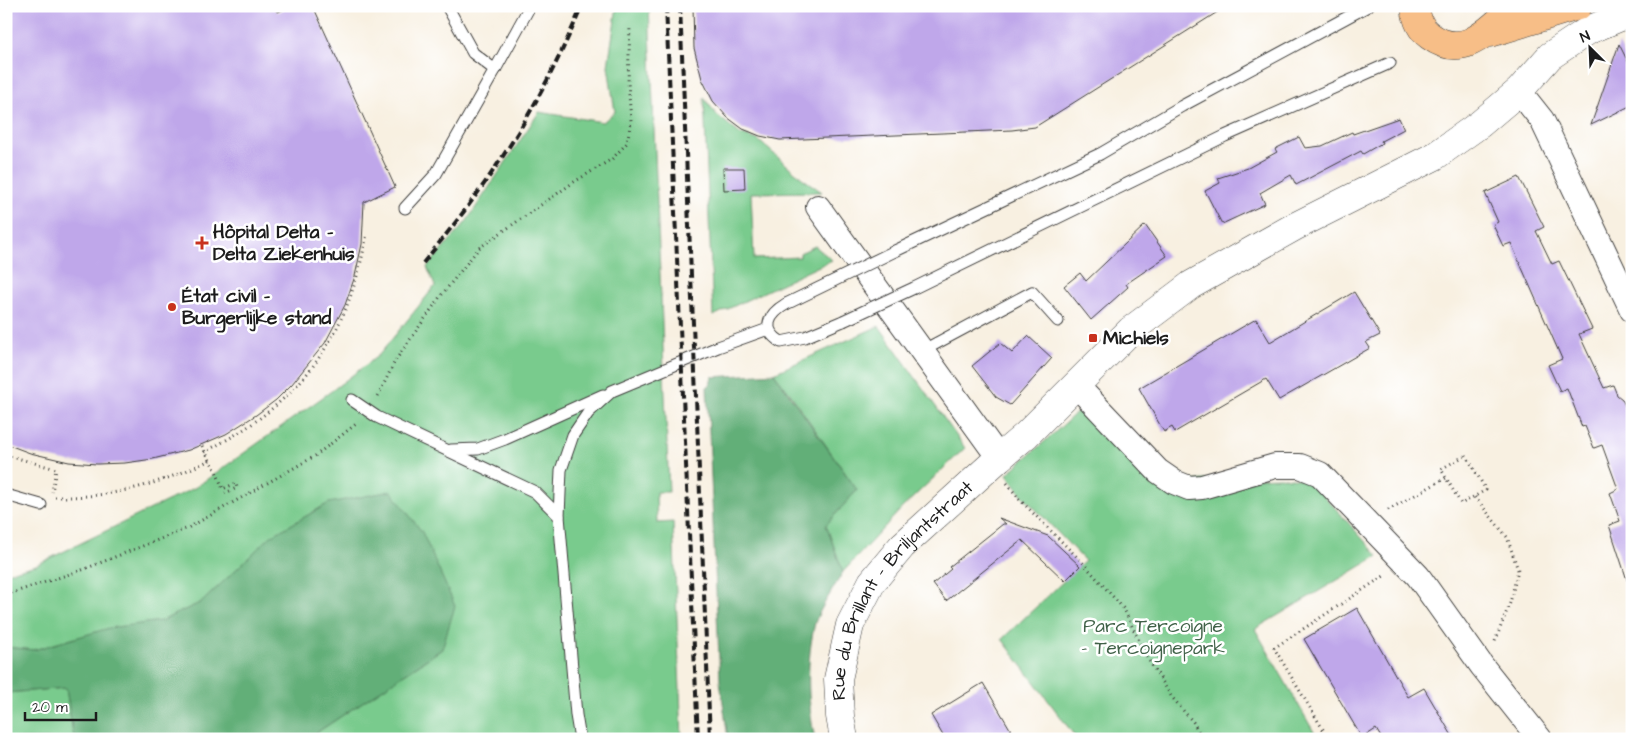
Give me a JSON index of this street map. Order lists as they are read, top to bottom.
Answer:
{
  "streets": {
    "street": ["Rue du Brillant - Briljantstraat"]
  },
  "parks": ["Parc Tercoigne - Tercoignepark"],
  "places": {
    "health": ["Hôpital Delta - Delta Ziekenhuis"],
    "other": ["État civil - Burgerlijke stand"],
    "transit": ["Michiels"]
  },
  "scale_bar": "20 m",
  "north": "top left"
}
